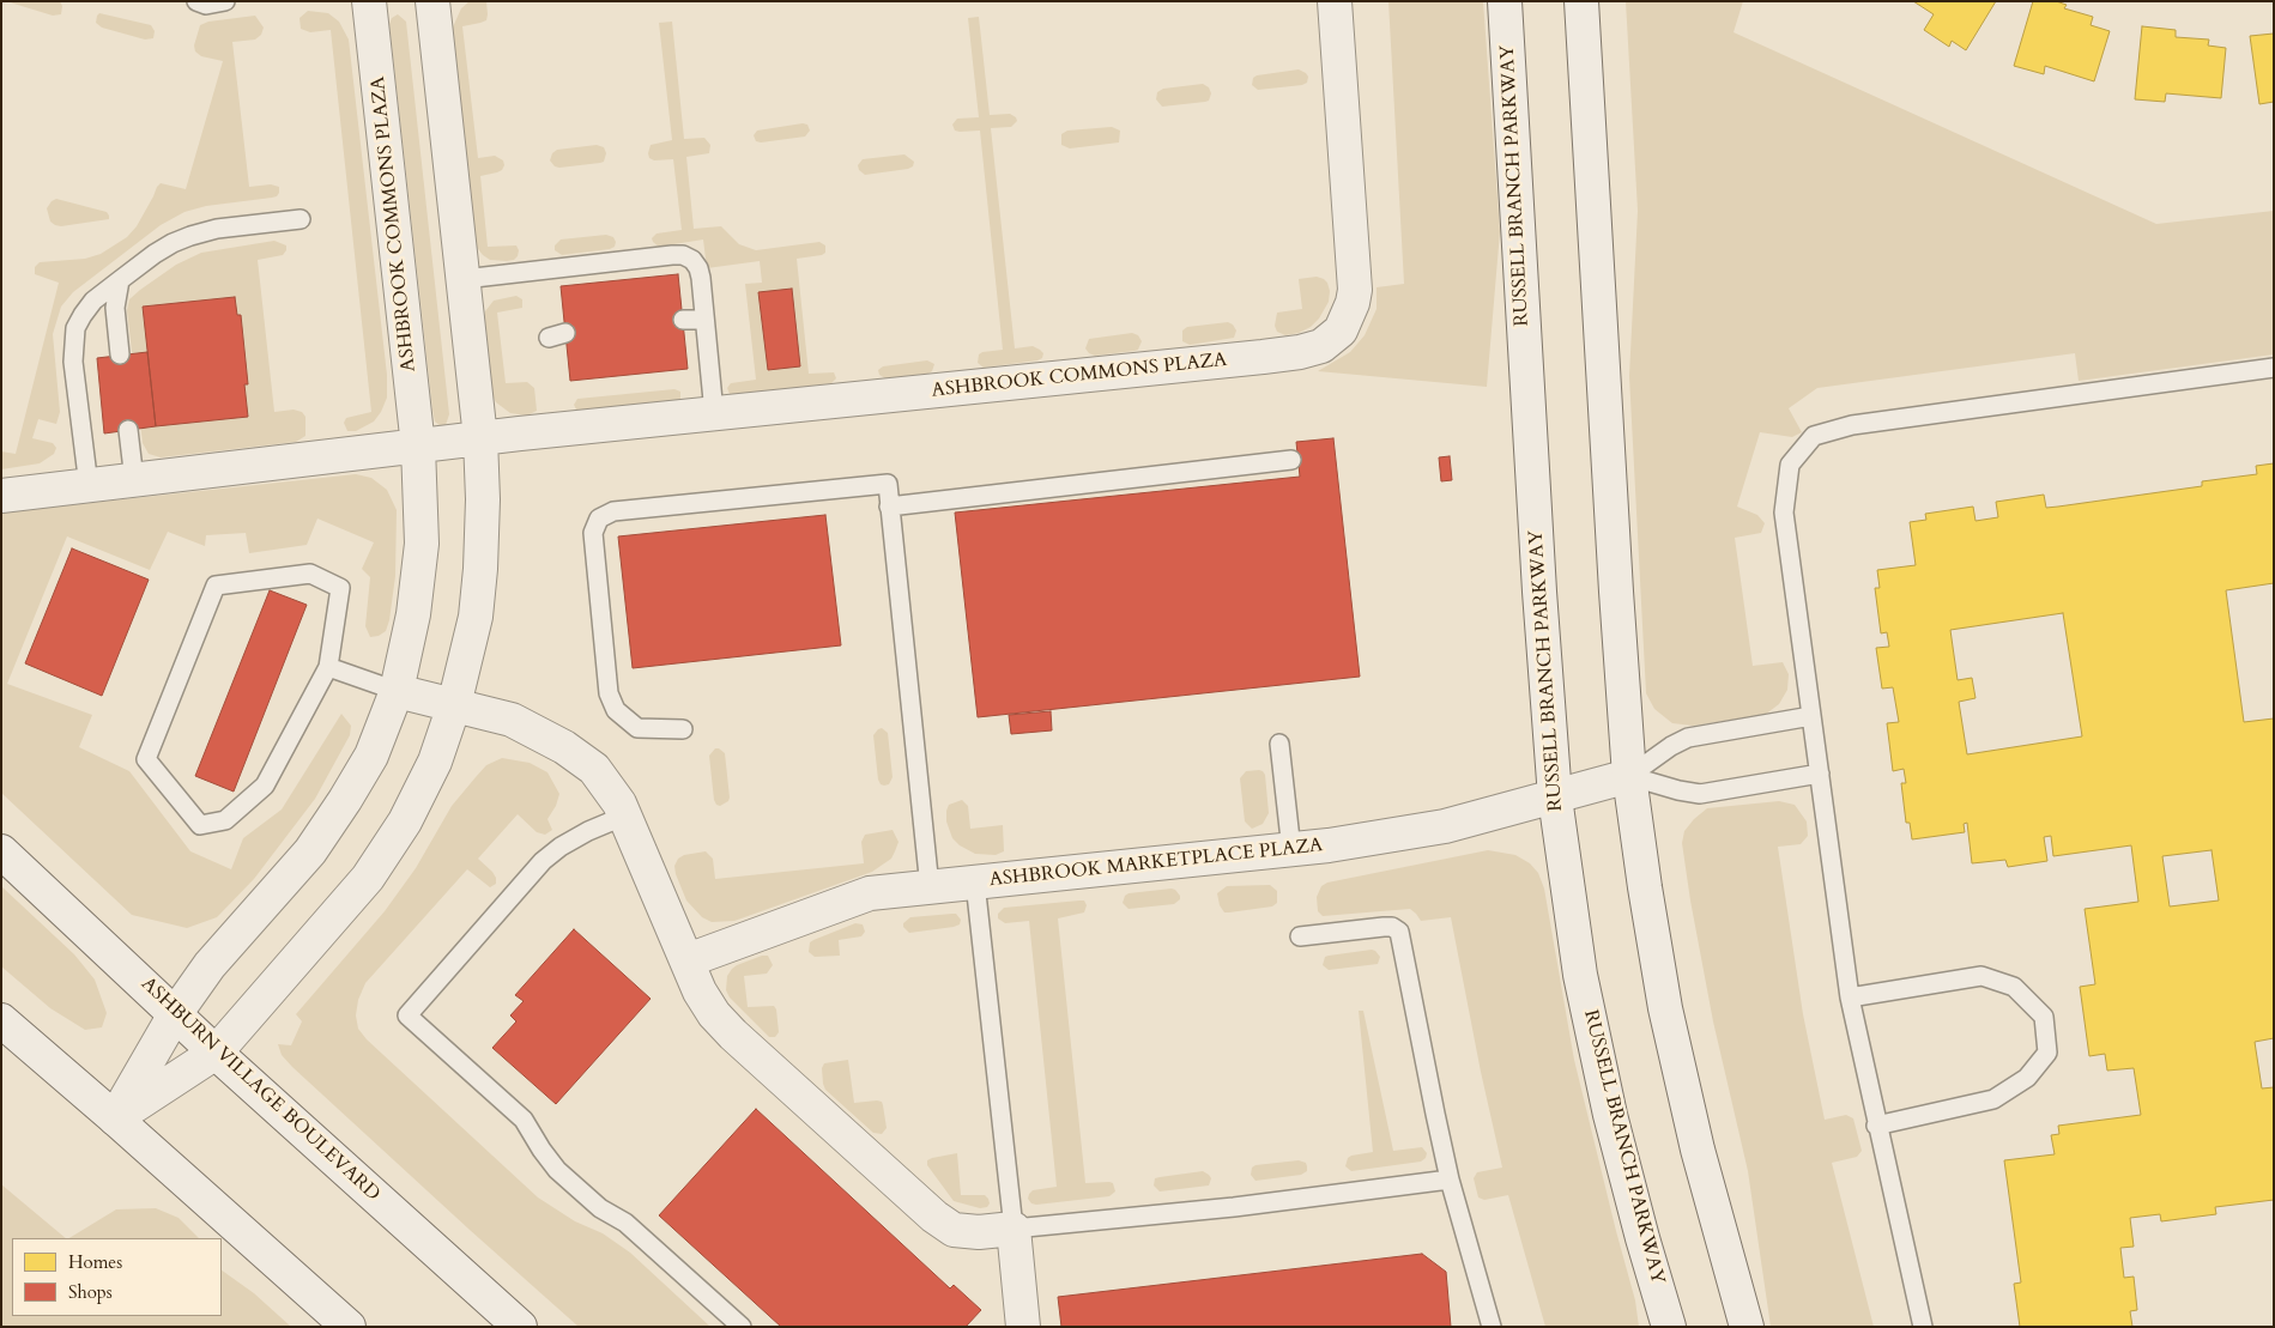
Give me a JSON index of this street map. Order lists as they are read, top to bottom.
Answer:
{
  "streets": {
    "street": [
      "RUSSELL BRANCH PARKWAY",
      "ASHBROOK COMMONS PLAZA",
      "ASHBROOK MARKETPLACE PLAZA",
      "ASHBURN VILLAGE BOULEVARD"
    ]
  },
  "crossings": [
    ["RUSSELL BRANCH PARKWAY", "ASHBROOK MARKETPLACE PLAZA"],
    ["ASHBROOK COMMONS PLAZA", "ASHBURN VILLAGE BOULEVARD"]
  ],
  "legend": ["Homes", "Shops"]
}
